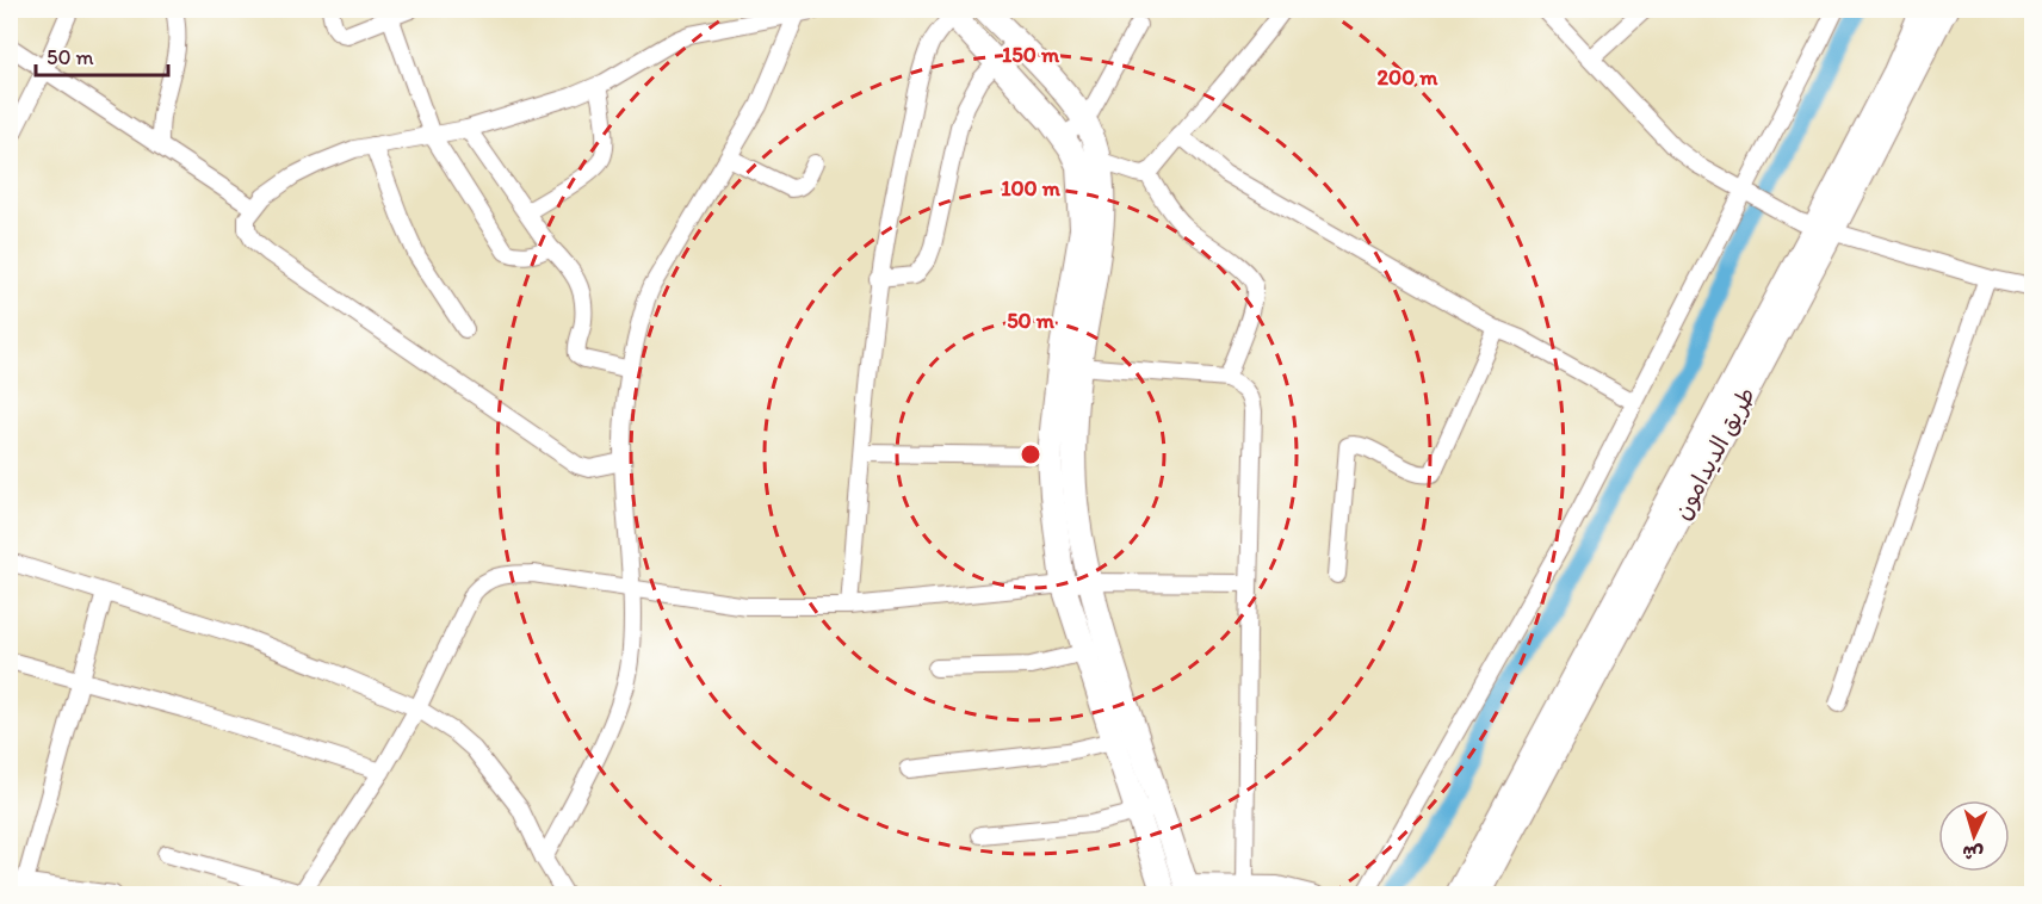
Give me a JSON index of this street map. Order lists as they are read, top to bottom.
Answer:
{
  "streets": {
    "street": ["طريق الديدامون"]
  },
  "scale_bar": "50 m",
  "north": "bottom",
  "rings": [
    "150 m",
    "200 m",
    "100 m",
    "50 m"
  ]
}
